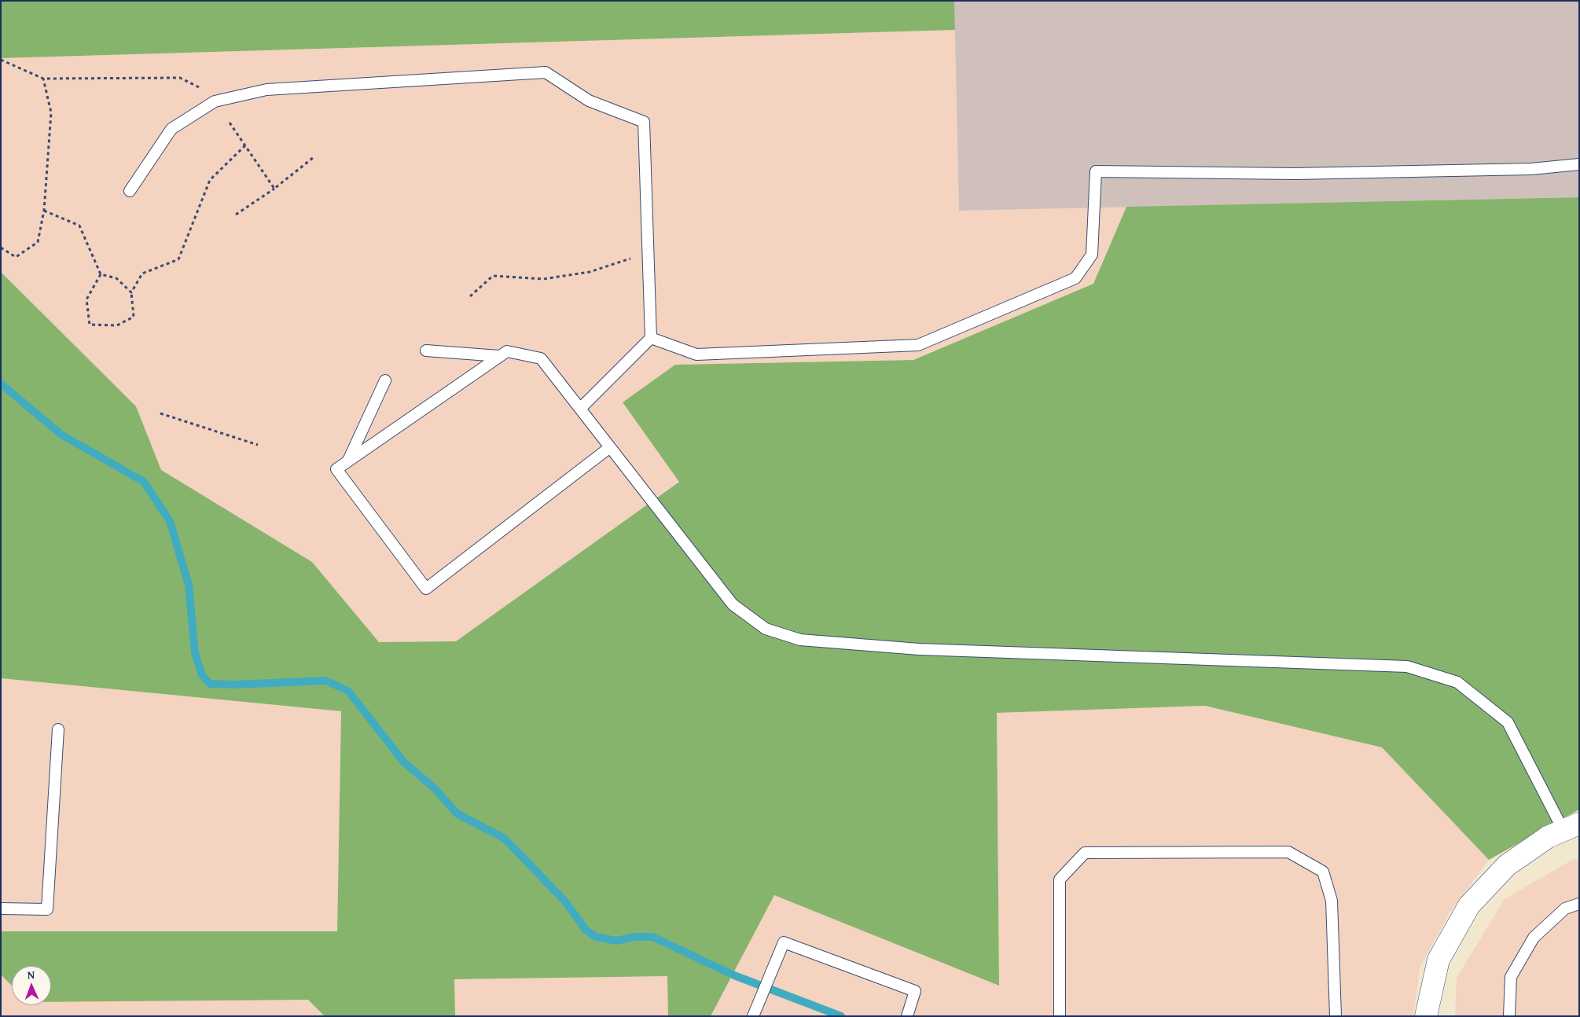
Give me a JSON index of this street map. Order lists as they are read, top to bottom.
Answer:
{
  "north": "top"
}
